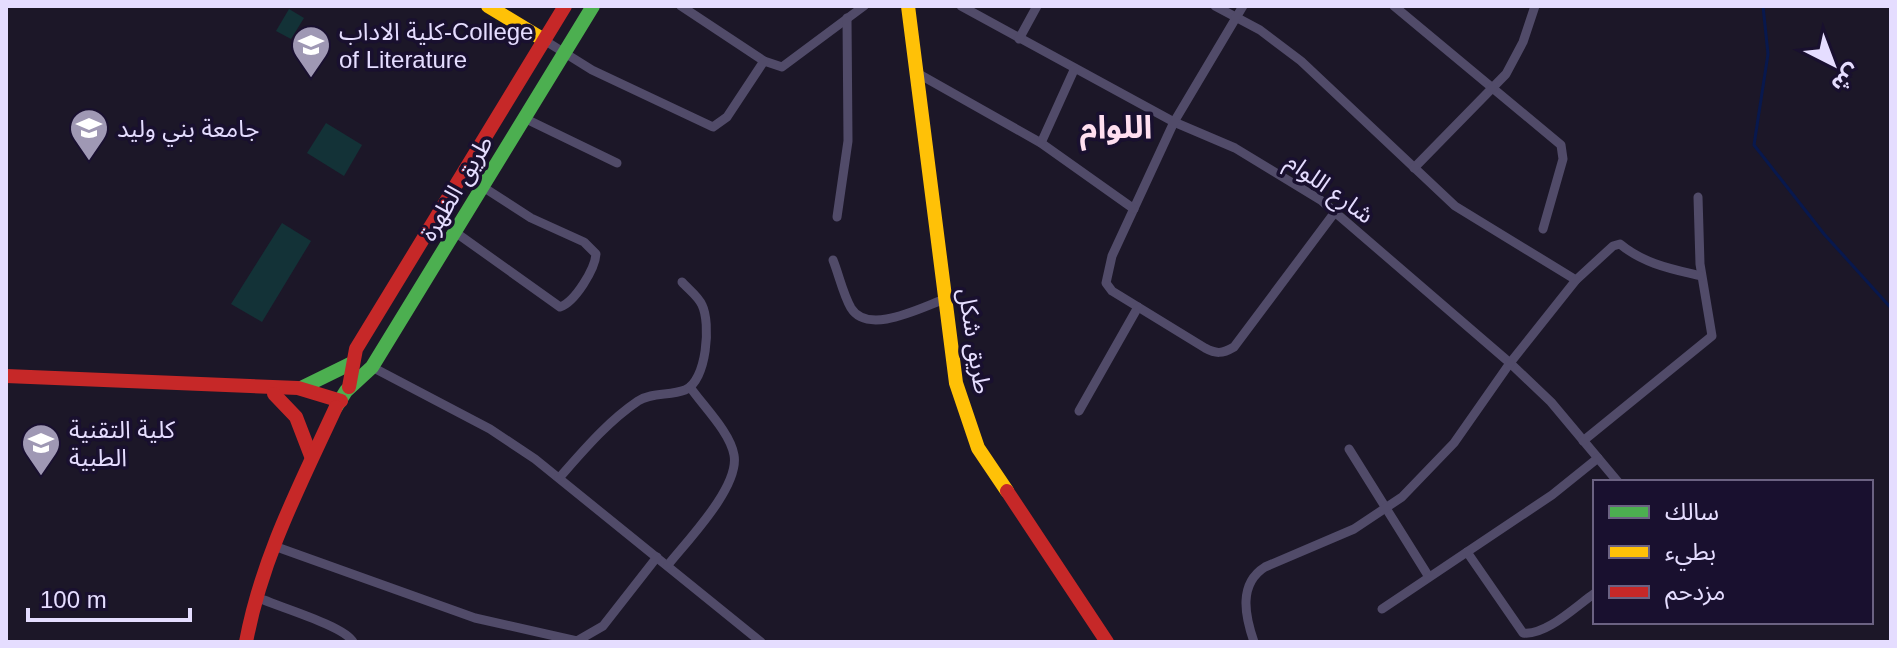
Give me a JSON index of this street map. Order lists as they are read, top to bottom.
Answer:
{
  "streets": {
    "main road": ["طريق الظهرة", "طريق شكل"],
    "street": ["شارع اللوام"]
  },
  "districts": ["اللوام"],
  "places": {
    "school or university": ["كلية الاداب-College of Literature", "جامعة بني وليد", "كلية التقنية الطبية"]
  },
  "legend": ["سالك", "بطيء", "مزدحم"],
  "scale_bar": "100 m",
  "north": "bottom right"
}
